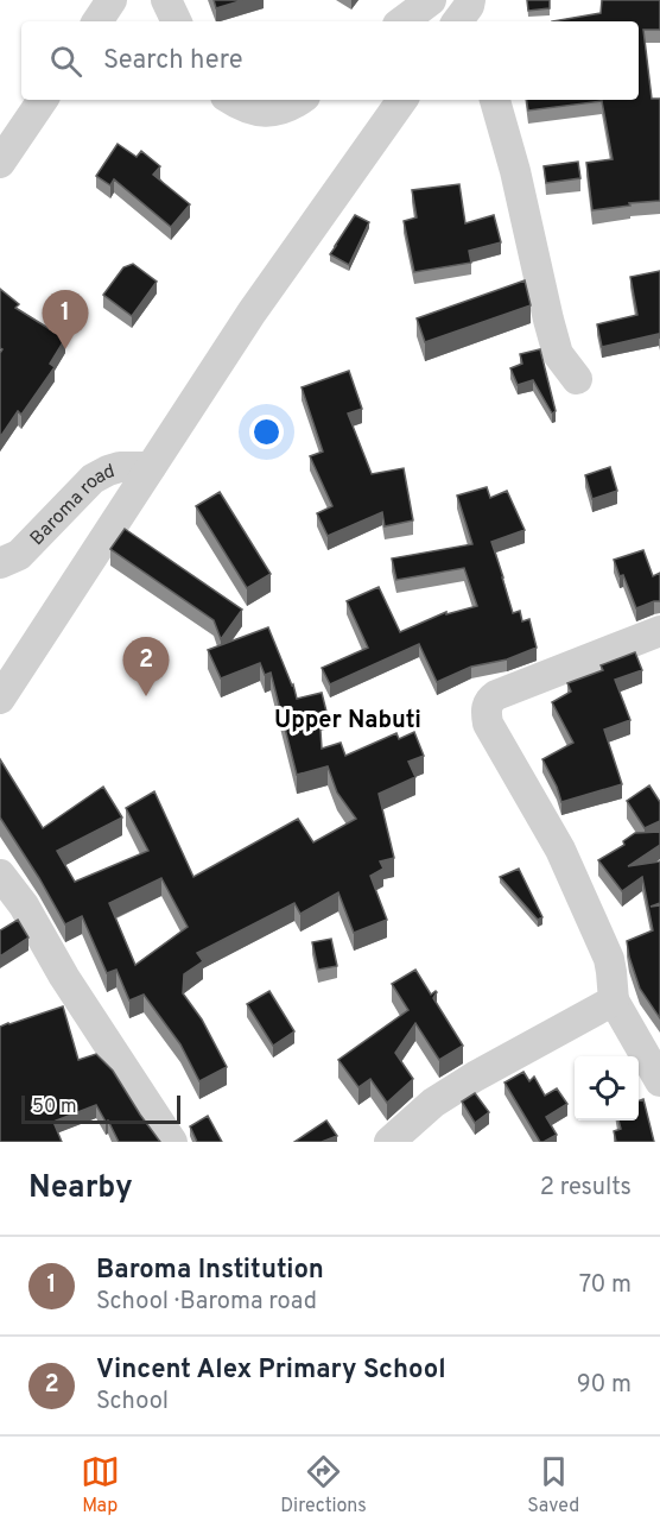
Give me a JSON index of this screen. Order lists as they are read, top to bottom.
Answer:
{
  "streets": {
    "street": ["Baroma road"]
  },
  "districts": ["Upper Nabuti"],
  "scale_bar": "50 m",
  "page": {
    "search": "Search here",
    "pins": ["1", "2"],
    "scale": "50 m",
    "heading": ["Nearby", "2 results"],
    "list": [
      {
        "mark": "1",
        "name": "Baroma Institution",
        "note": "School · Baroma road",
        "value": "70 m"
      },
      {
        "mark": "2",
        "name": "Vincent Alex Primary School",
        "note": "School",
        "value": "90 m"
      }
    ],
    "nav": ["Map", "Directions", "Saved"]
  }
}
